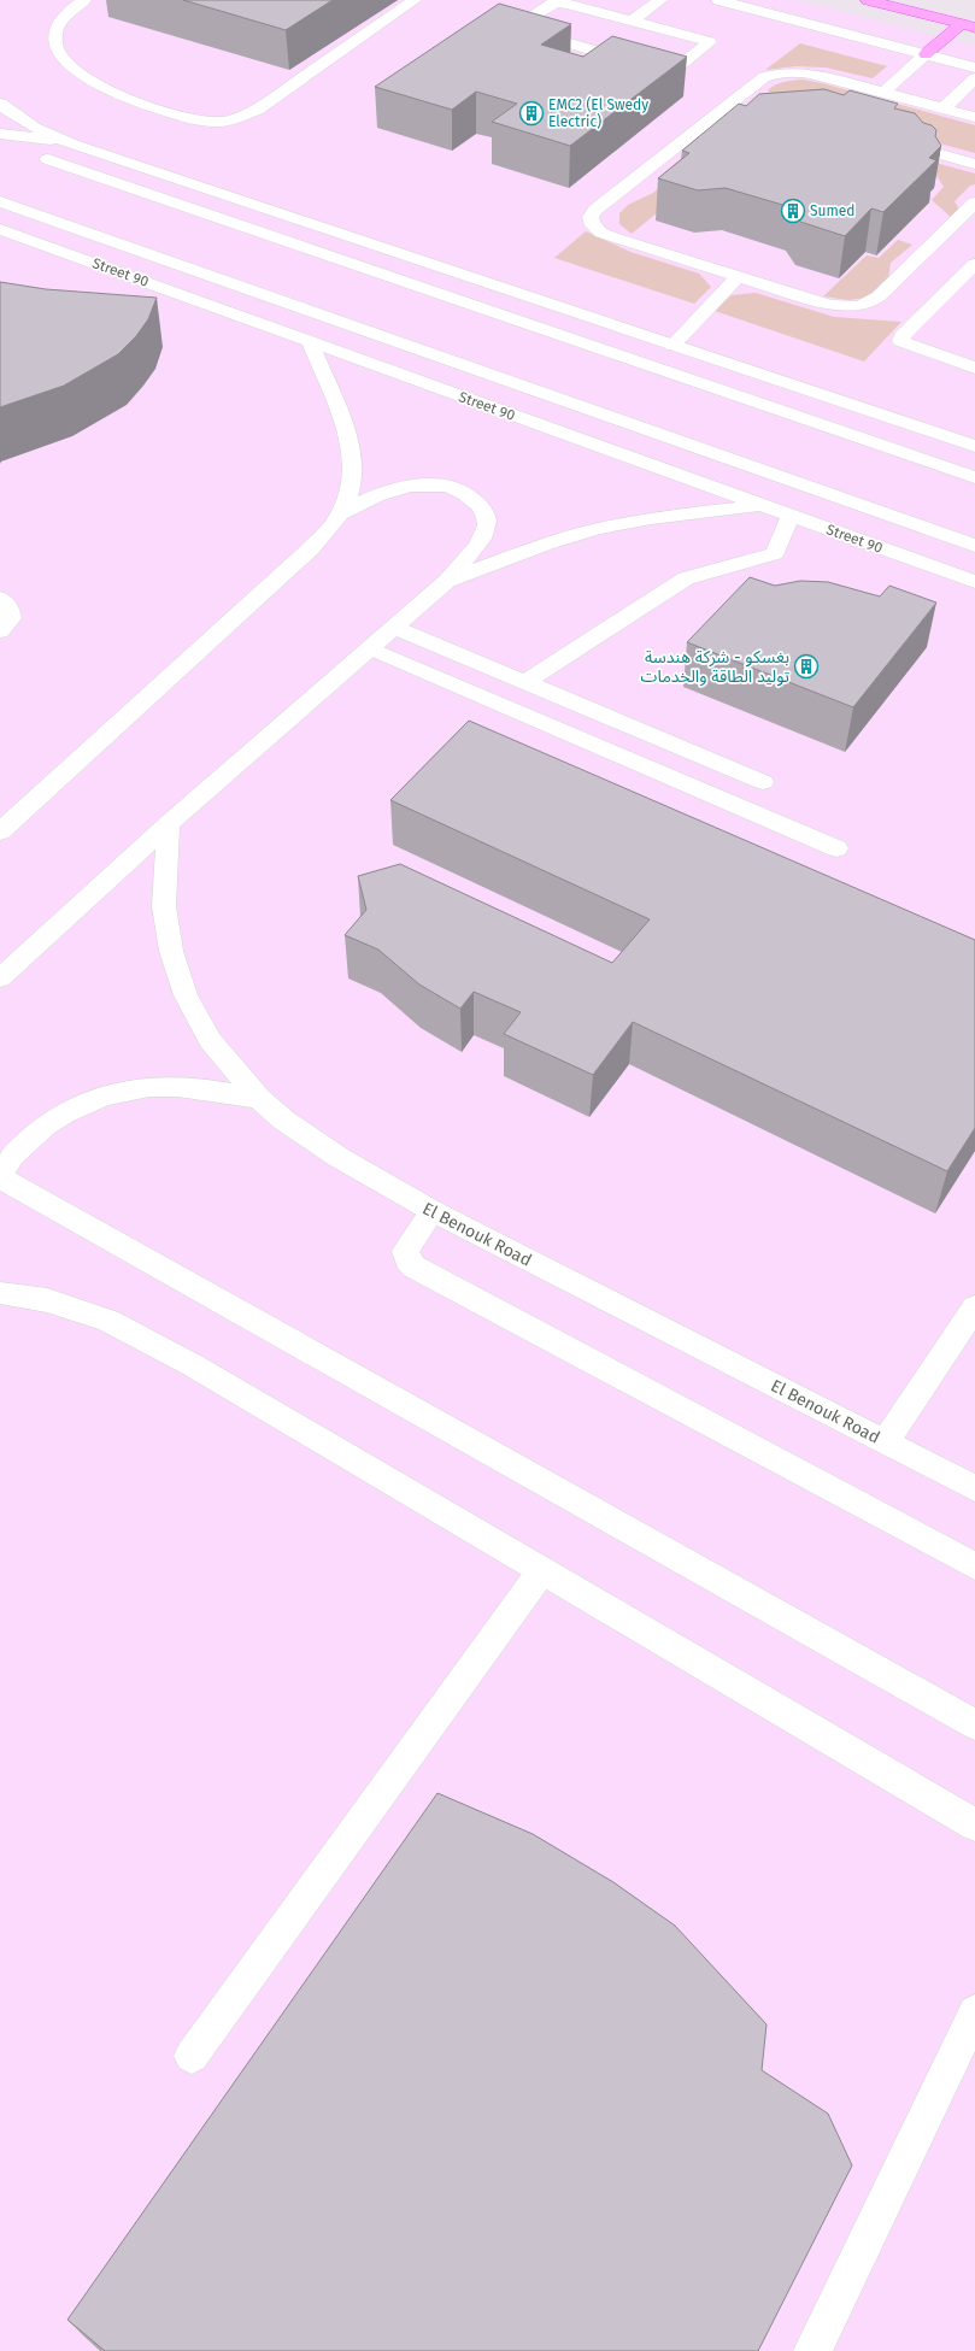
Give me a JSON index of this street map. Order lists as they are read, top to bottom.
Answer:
{
  "streets": {
    "street": ["Street 90", "El Benouk Road"]
  },
  "places": {
    "building": ["EMC2 (El Swedy Electric)", "Sumed", "بغسكو - شركة هندسة توليد الطاقة والخدمات"]
  }
}
